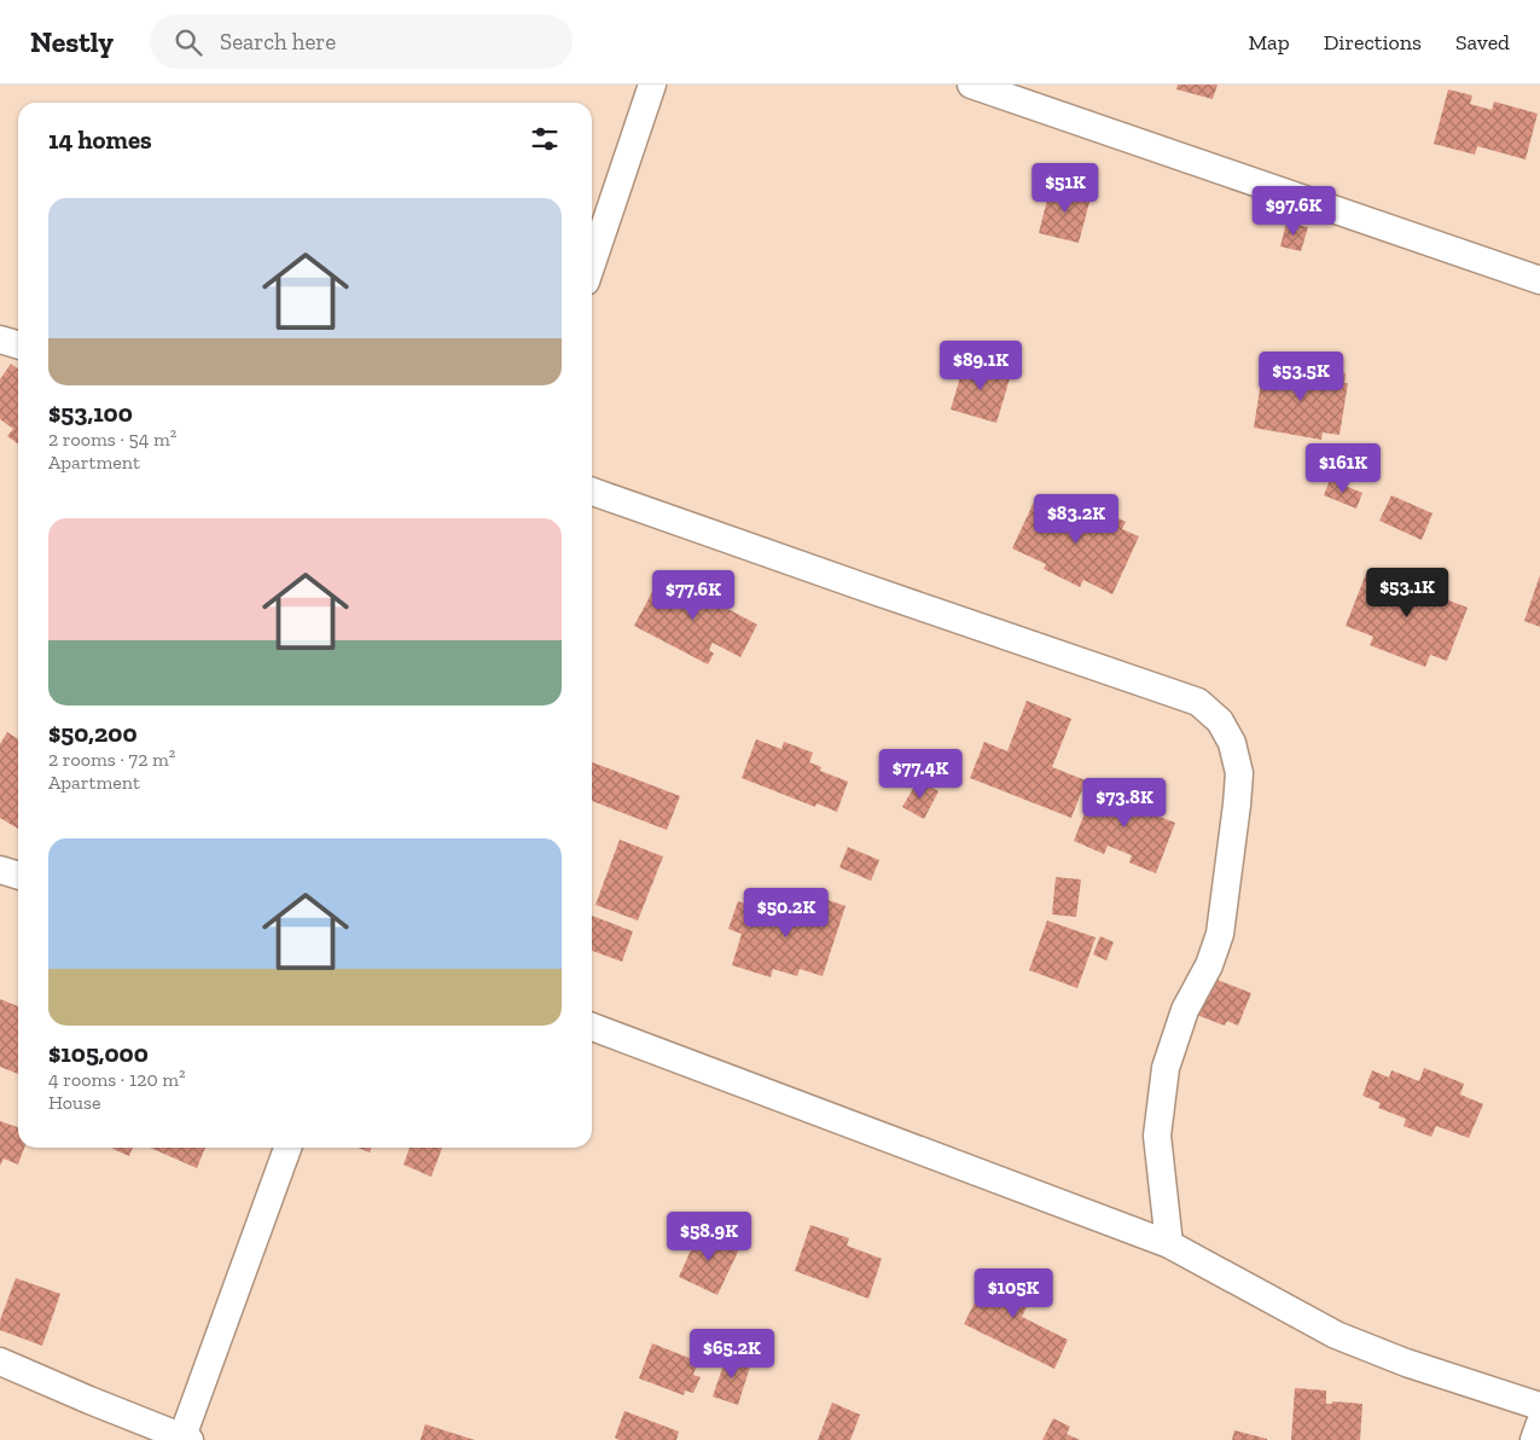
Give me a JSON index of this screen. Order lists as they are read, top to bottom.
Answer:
{
  "page": {
    "header": "Nestly",
    "search": "Search here",
    "nav": ["Map", "Directions", "Saved"],
    "heading": "14 homes",
    "price": [
      "$51K",
      "$97.6K",
      "$89.1K",
      "$53.5K",
      "$161K",
      "$83.2K",
      "$53.1K",
      "$77.6K",
      "$77.4K",
      "$73.8K",
      "$50.2K",
      "$58.9K",
      "$105K",
      "$65.2K"
    ],
    "list": [
      {
        "name": "$53,100",
        "note": "2 rooms · 54 m² · Apartment"
      },
      {
        "name": "$50,200",
        "note": "2 rooms · 72 m² · Apartment"
      },
      {
        "name": "$105,000",
        "note": "4 rooms · 120 m² · House"
      }
    ]
  }
}
